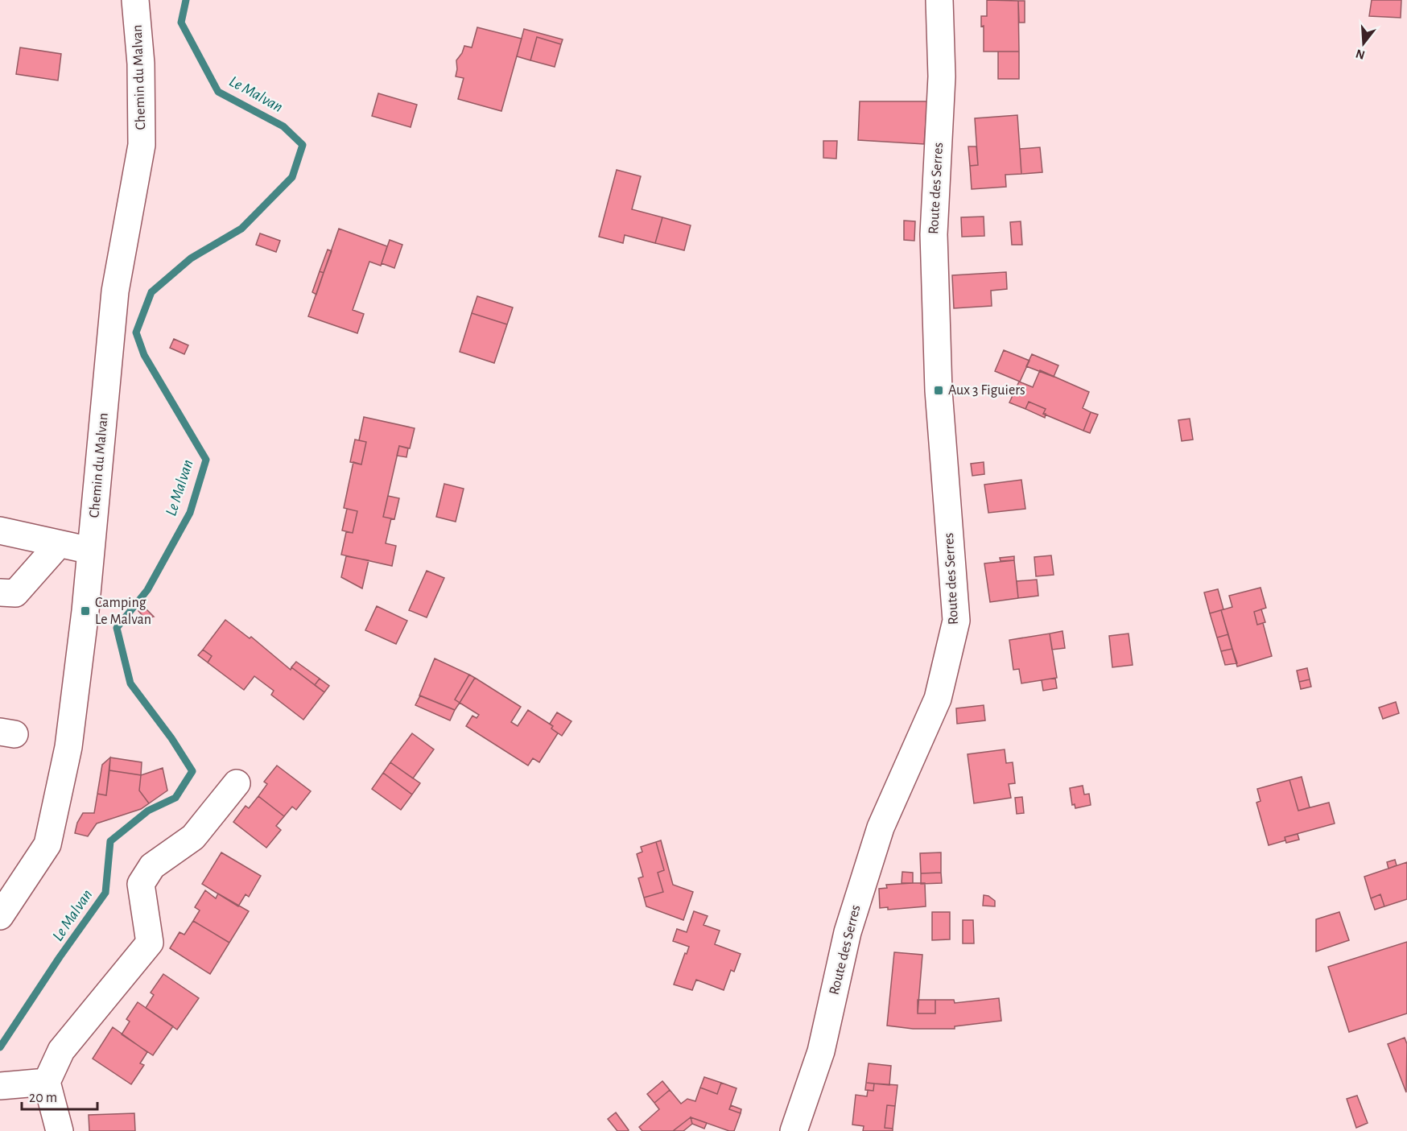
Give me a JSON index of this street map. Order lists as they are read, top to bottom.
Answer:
{
  "streets": {
    "street": ["Chemin du Malvan", "Route des Serres"]
  },
  "water": ["Le Malvan"],
  "places": {
    "transit": ["Aux 3 Figuiers", "Camping Le Malvan"]
  },
  "scale_bar": "20 m",
  "north": "bottom"
}
